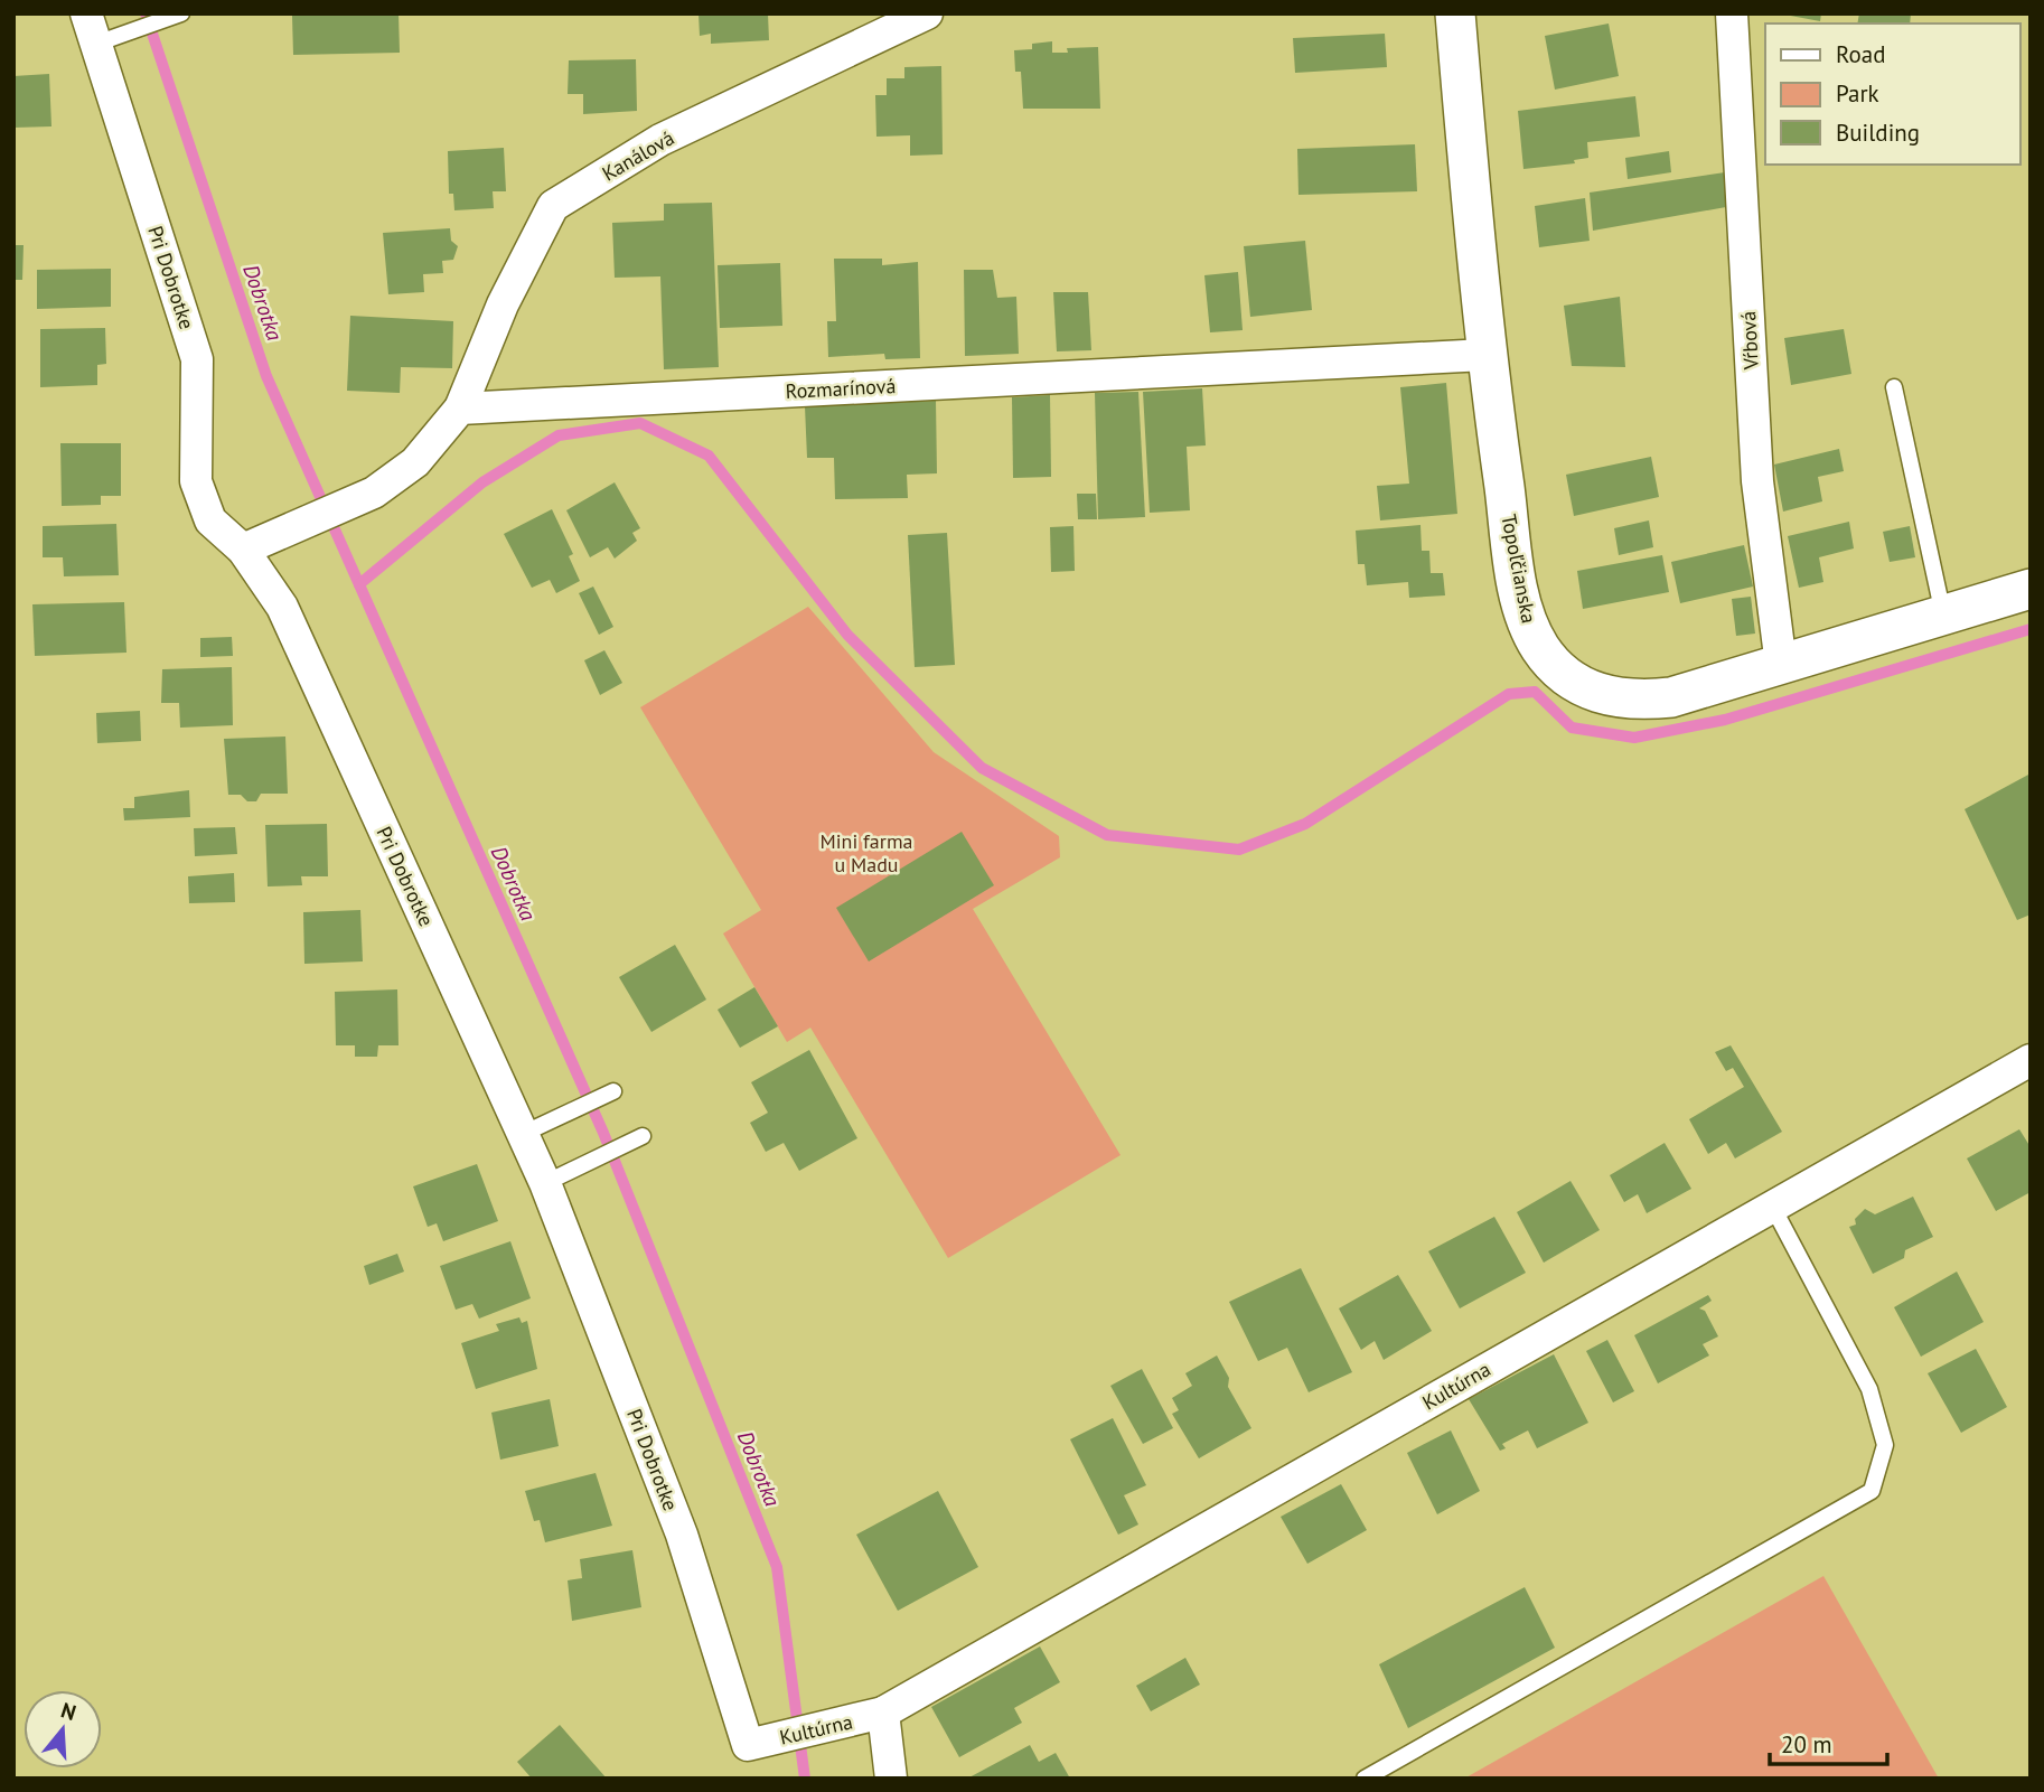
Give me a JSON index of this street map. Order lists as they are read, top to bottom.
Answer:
{
  "streets": {
    "street": [
      "Kanálová",
      "Pri Dobrotke",
      "Vŕbová",
      "Rozmarínová",
      "Topoľčianska",
      "Kultúrna"
    ]
  },
  "crossings": [
    ["Kanálová", "Rozmarínová"],
    ["Pri Dobrotke", "Kultúrna"],
    ["Vŕbová", "Topoľčianska"],
    ["Rozmarínová", "Topoľčianska"]
  ],
  "water": ["Dobrotka"],
  "parks": ["Mini farma u Madu"],
  "legend": ["Road", "Park", "Building"],
  "scale_bar": "20 m",
  "north": "top"
}
